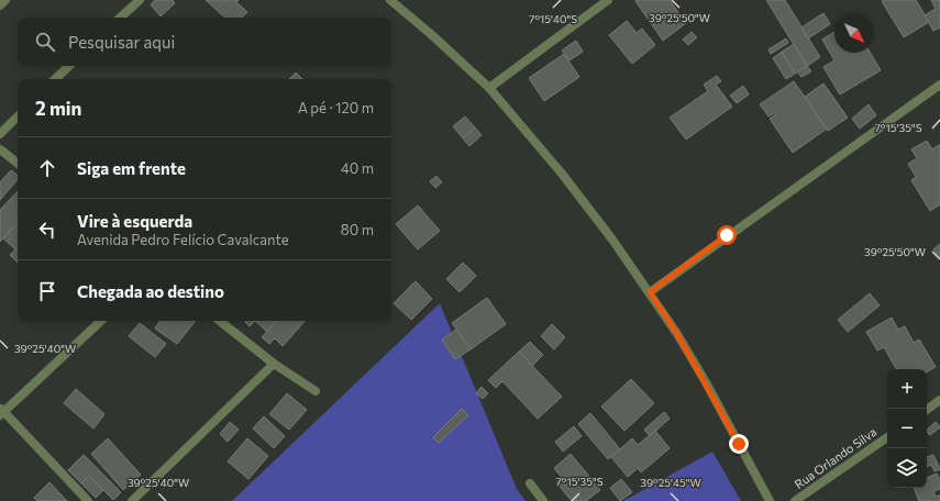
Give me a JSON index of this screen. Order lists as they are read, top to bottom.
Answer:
{
  "streets": {
    "street": ["Rua Orlando Silva"]
  },
  "north": "bottom right",
  "page": {
    "search": "Pesquisar aqui",
    "heading": ["2 min", "A pé · 120 m"],
    "list": [
      ["Siga em frente", "40 m"],
      ["Vire à esquerda", "Avenida Pedro Felício Cavalcante", "80 m"],
      "Chegada ao destino"
    ],
    "map_buttons": ["+", "−"]
  },
  "coordinates": [
    "39°25'50\"W",
    "7°15'40\"S",
    "7°15'35\"S",
    "39°25'40\"W",
    "39°25'45\"W"
  ]
}
